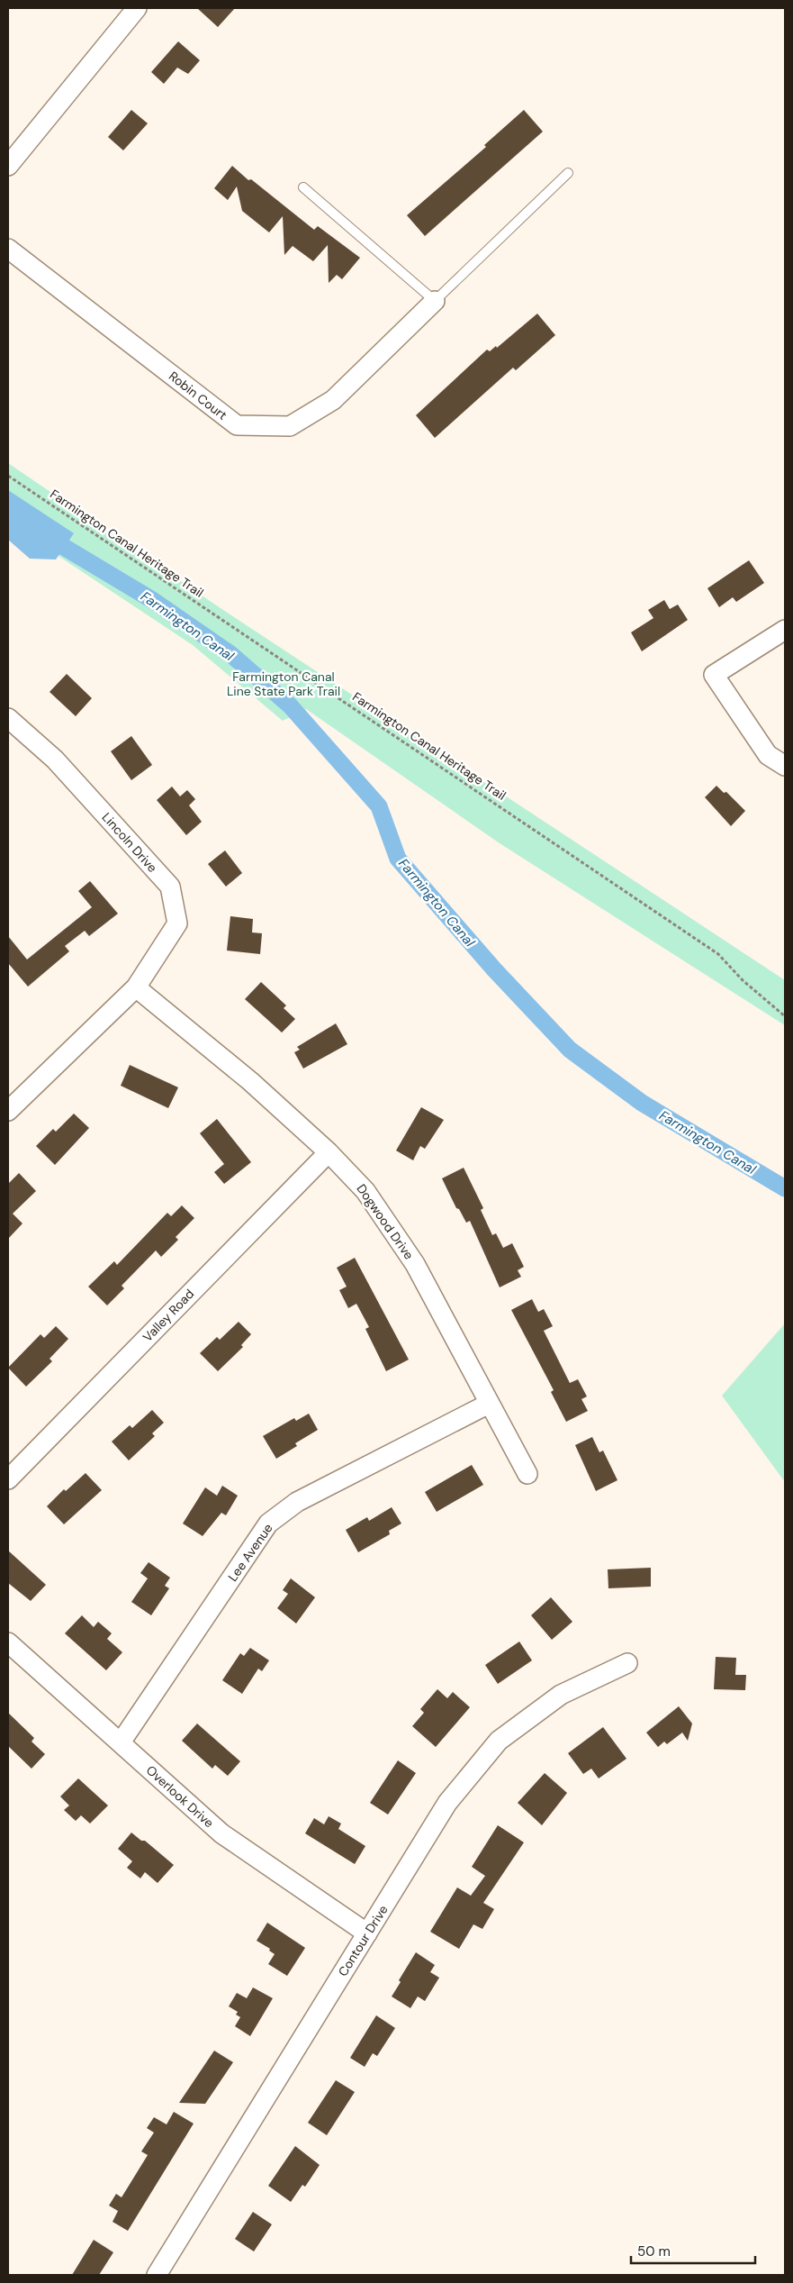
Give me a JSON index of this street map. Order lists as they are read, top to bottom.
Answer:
{
  "streets": {
    "street": [
      "Robin Court",
      "Lincoln Drive",
      "Dogwood Drive",
      "Valley Road",
      "Lee Avenue",
      "Overlook Drive",
      "Contour Drive"
    ],
    "path": ["Farmington Canal Heritage Trail"]
  },
  "crossings": [
    ["Lincoln Drive", "Dogwood Drive"],
    ["Dogwood Drive", "Valley Road"],
    ["Dogwood Drive", "Lee Avenue"],
    ["Lee Avenue", "Overlook Drive"],
    ["Overlook Drive", "Contour Drive"]
  ],
  "water": ["Farmington Canal"],
  "parks": ["Farmington Canal Line State Park Trail"],
  "scale_bar": "50 m"
}
